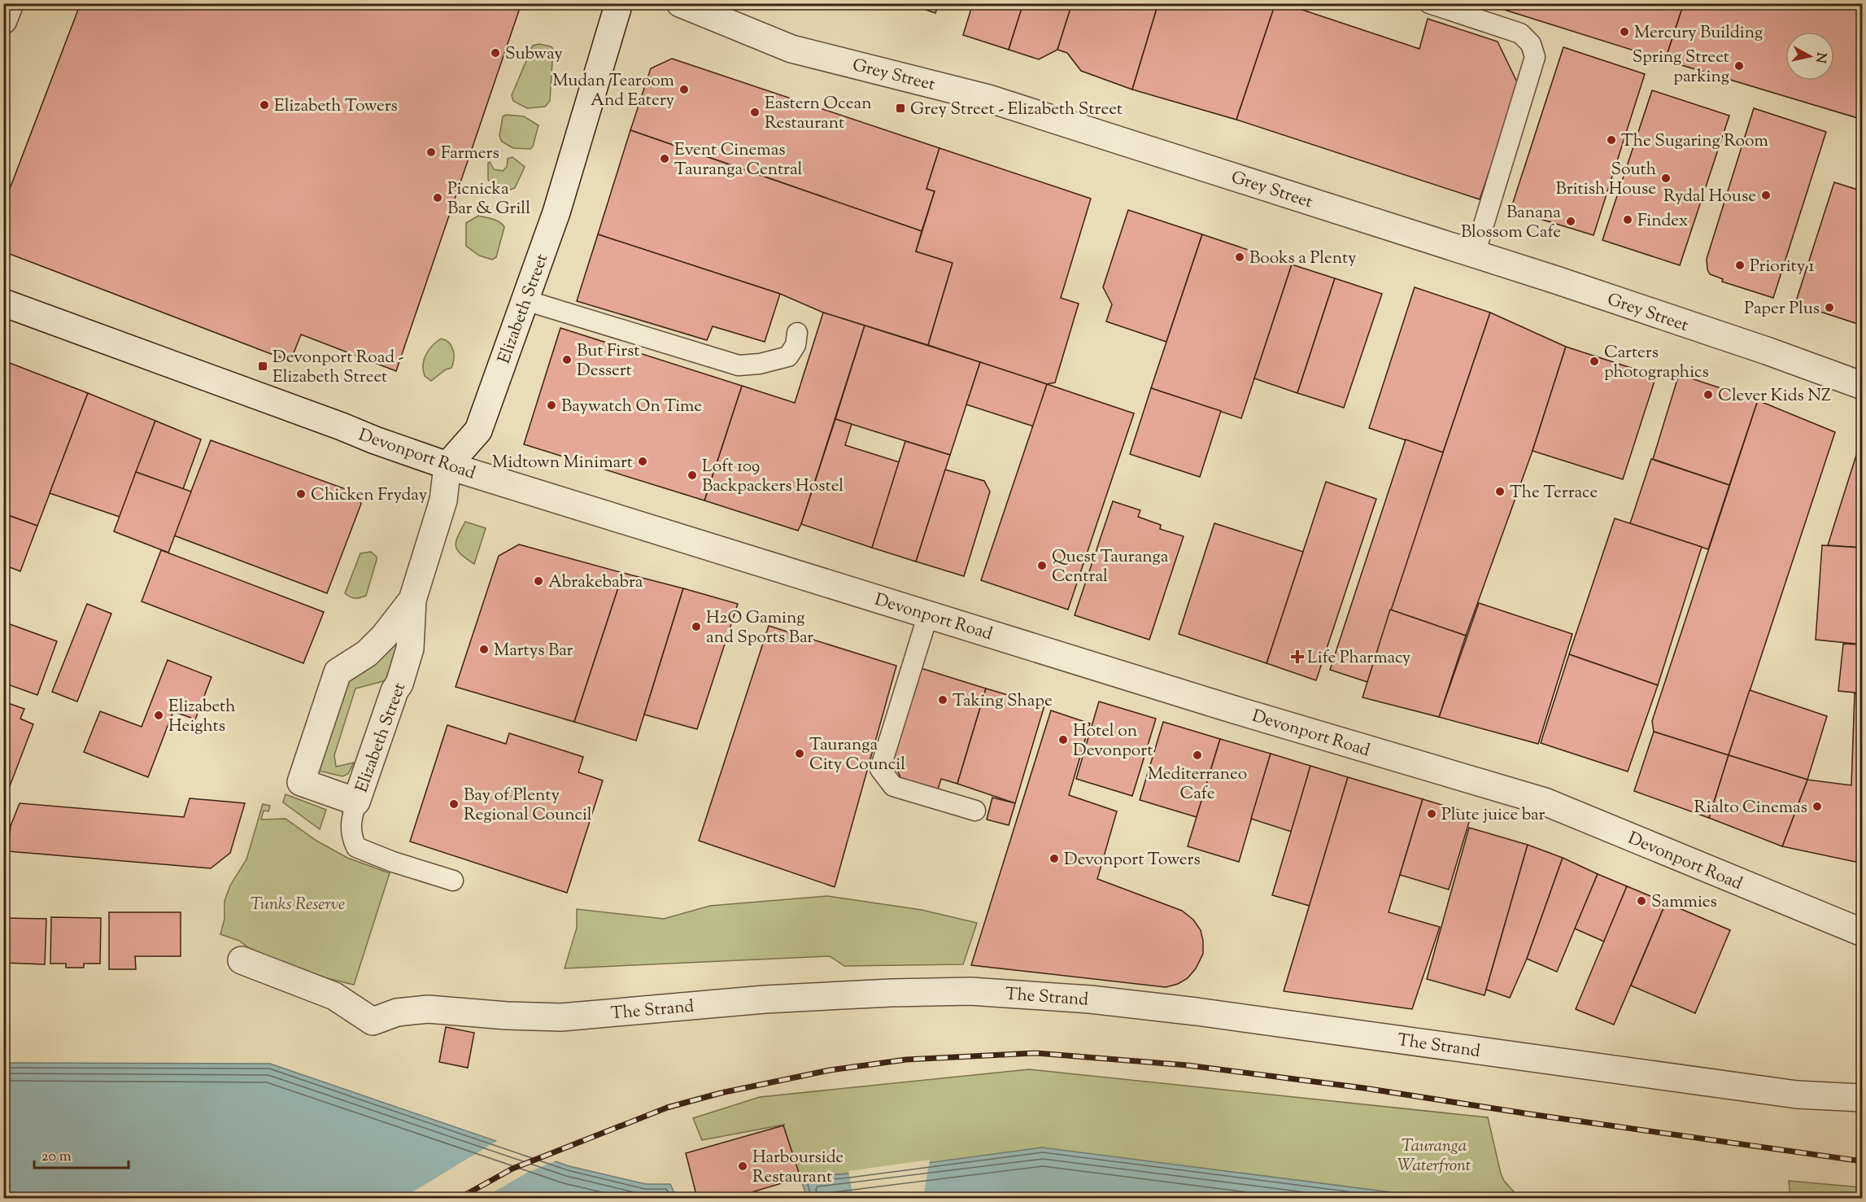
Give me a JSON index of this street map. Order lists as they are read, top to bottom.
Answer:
{
  "streets": {
    "street": [
      "Grey Street",
      "Elizabeth Street",
      "Devonport Road",
      "The Strand"
    ]
  },
  "crossings": [
    ["Elizabeth Street", "Devonport Road"]
  ],
  "parks": ["Tunks Reserve", "Tauranga Waterfront"],
  "places": {
    "other": [
      "Mercury Building",
      "Subway",
      "Spring Street parking",
      "Mudan Tearoom And Eatery",
      "Elizabeth Towers",
      "Eastern Ocean Restaurant",
      "The Sugaring Room",
      "Farmers",
      "Event Cinemas Tauranga Central",
      "South British House",
      "Rydal House",
      "Picnicka Bar & Grill",
      "Findex",
      "Banana Blossom Cafe",
      "Books a Plenty",
      "Priority 1",
      "Paper Plus",
      "But First Dessert",
      "Carters photographics",
      "Clever Kids NZ",
      "Baywatch On Time",
      "Midtown Minimart",
      "Loft 109 Backpackers Hostel",
      "The Terrace",
      "Chicken Fryday",
      "Quest Tauranga Central",
      "Abrakebabra",
      "H2O Gaming and Sports Bar",
      "Martys Bar",
      "Taking Shape",
      "Elizabeth Heights",
      "Hotel on Devonport",
      "Tauranga City Council",
      "Mediterraneo Cafe",
      "Bay of Plenty Regional Council",
      "Rialto Cinemas",
      "Plute juice bar",
      "Devonport Towers",
      "Sammies",
      "Harbourside Restaurant"
    ],
    "transit": ["Grey Street - Elizabeth Street", "Devonport Road - Elizabeth Street"],
    "health": ["Life Pharmacy"]
  },
  "scale_bar": "20 m",
  "north": "right"
}
